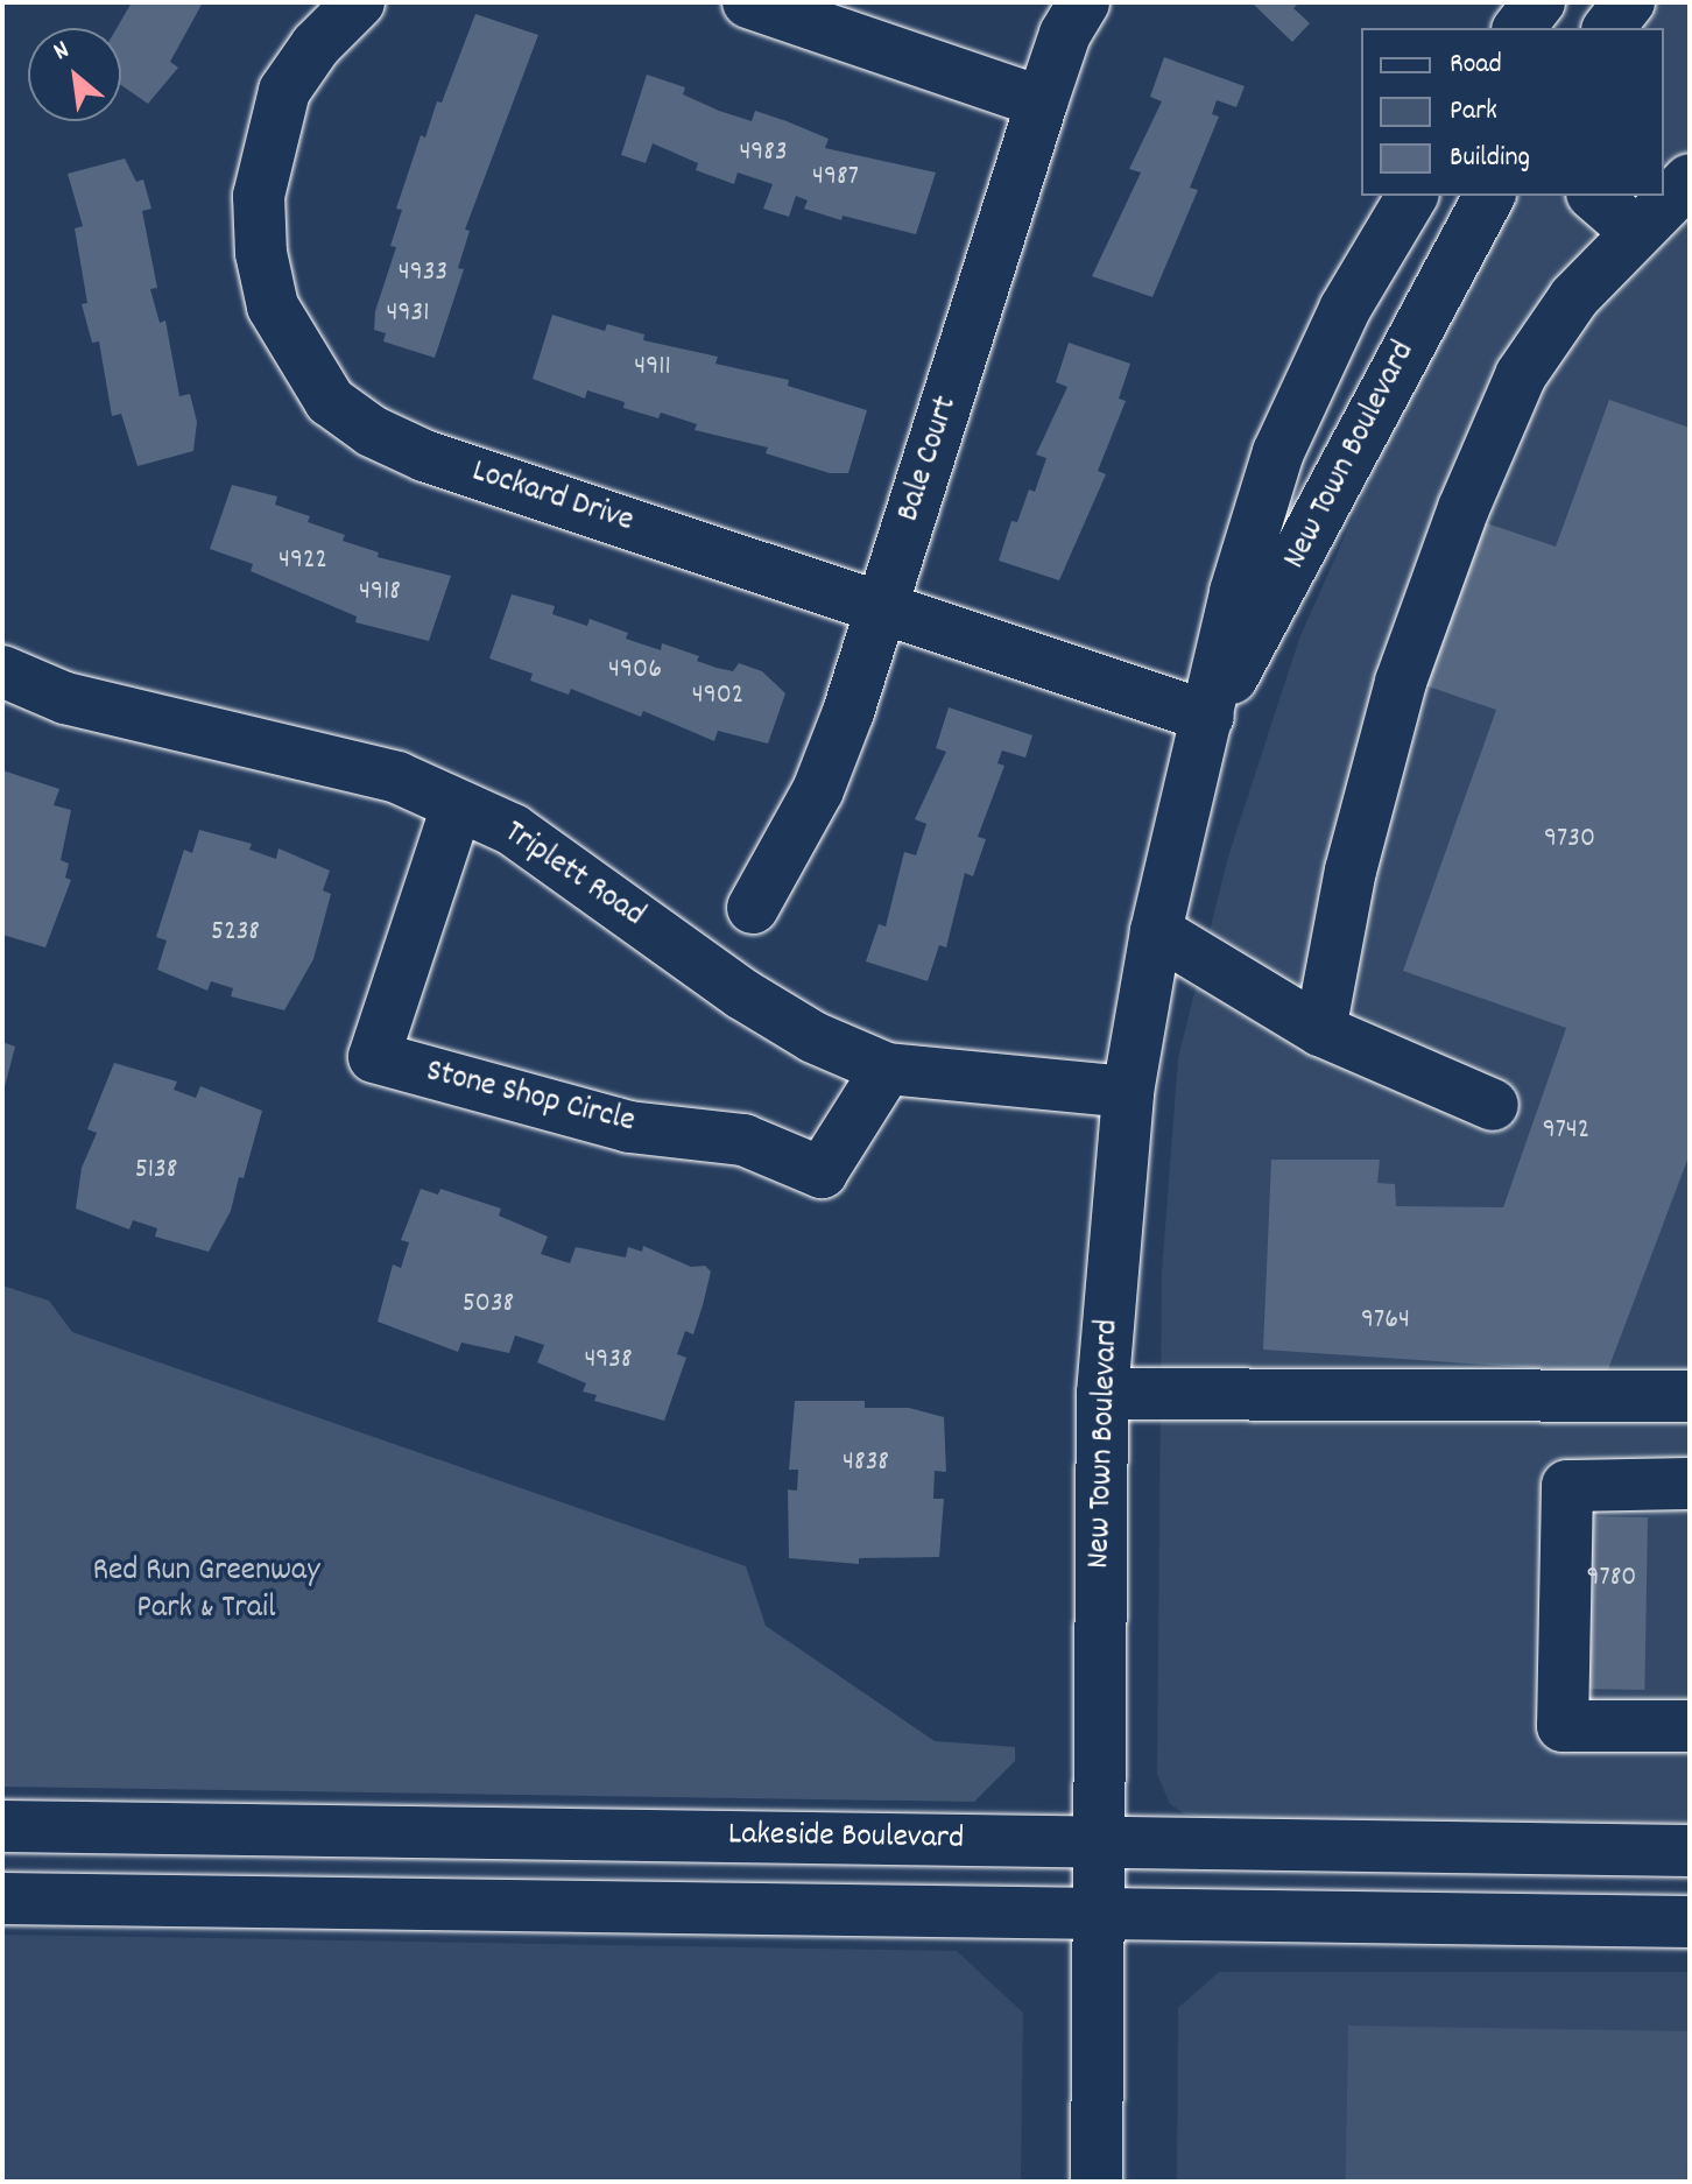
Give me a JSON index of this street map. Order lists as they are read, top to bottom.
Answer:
{
  "streets": {
    "street": [
      "New Town Boulevard",
      "Bale Court",
      "Lockard Drive",
      "Triplett Road",
      "Stone Shop Circle",
      "Lakeside Boulevard"
    ]
  },
  "crossings": [
    ["New Town Boulevard", "Lockard Drive"],
    ["New Town Boulevard", "Triplett Road"],
    ["New Town Boulevard", "Lakeside Boulevard"],
    ["Bale Court", "Lockard Drive"],
    ["Triplett Road", "Stone Shop Circle"]
  ],
  "parks": ["Red Run Greenway Park & Trail"],
  "house_numbers": [
    "4983",
    "4987",
    "4933",
    "4931",
    "4911",
    "4922",
    "4918",
    "4906",
    "4902",
    "9730",
    "5238",
    "9742",
    "5138",
    "5038",
    "9764",
    "4938",
    "4838",
    "9780"
  ],
  "legend": ["Road", "Park", "Building"],
  "north": "top left"
}
